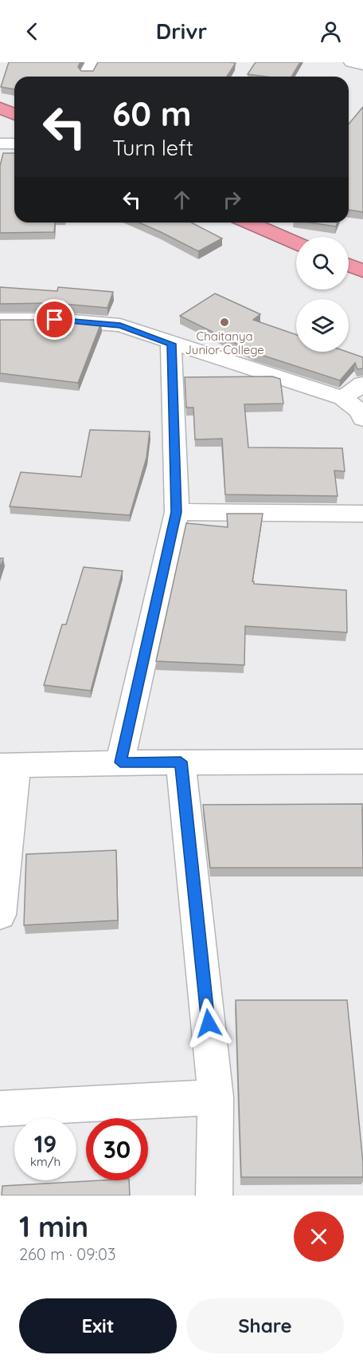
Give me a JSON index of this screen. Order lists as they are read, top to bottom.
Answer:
{
  "places": ["Chaitanya Junior College"],
  "page": {
    "header": "Drivr",
    "turn": ["60 m", "Turn left"],
    "speed": "19 km/h",
    "limit": "30",
    "heading": ["1 min", "260 m · 09:03"],
    "buttons": ["Exit", "Share"]
  }
}
